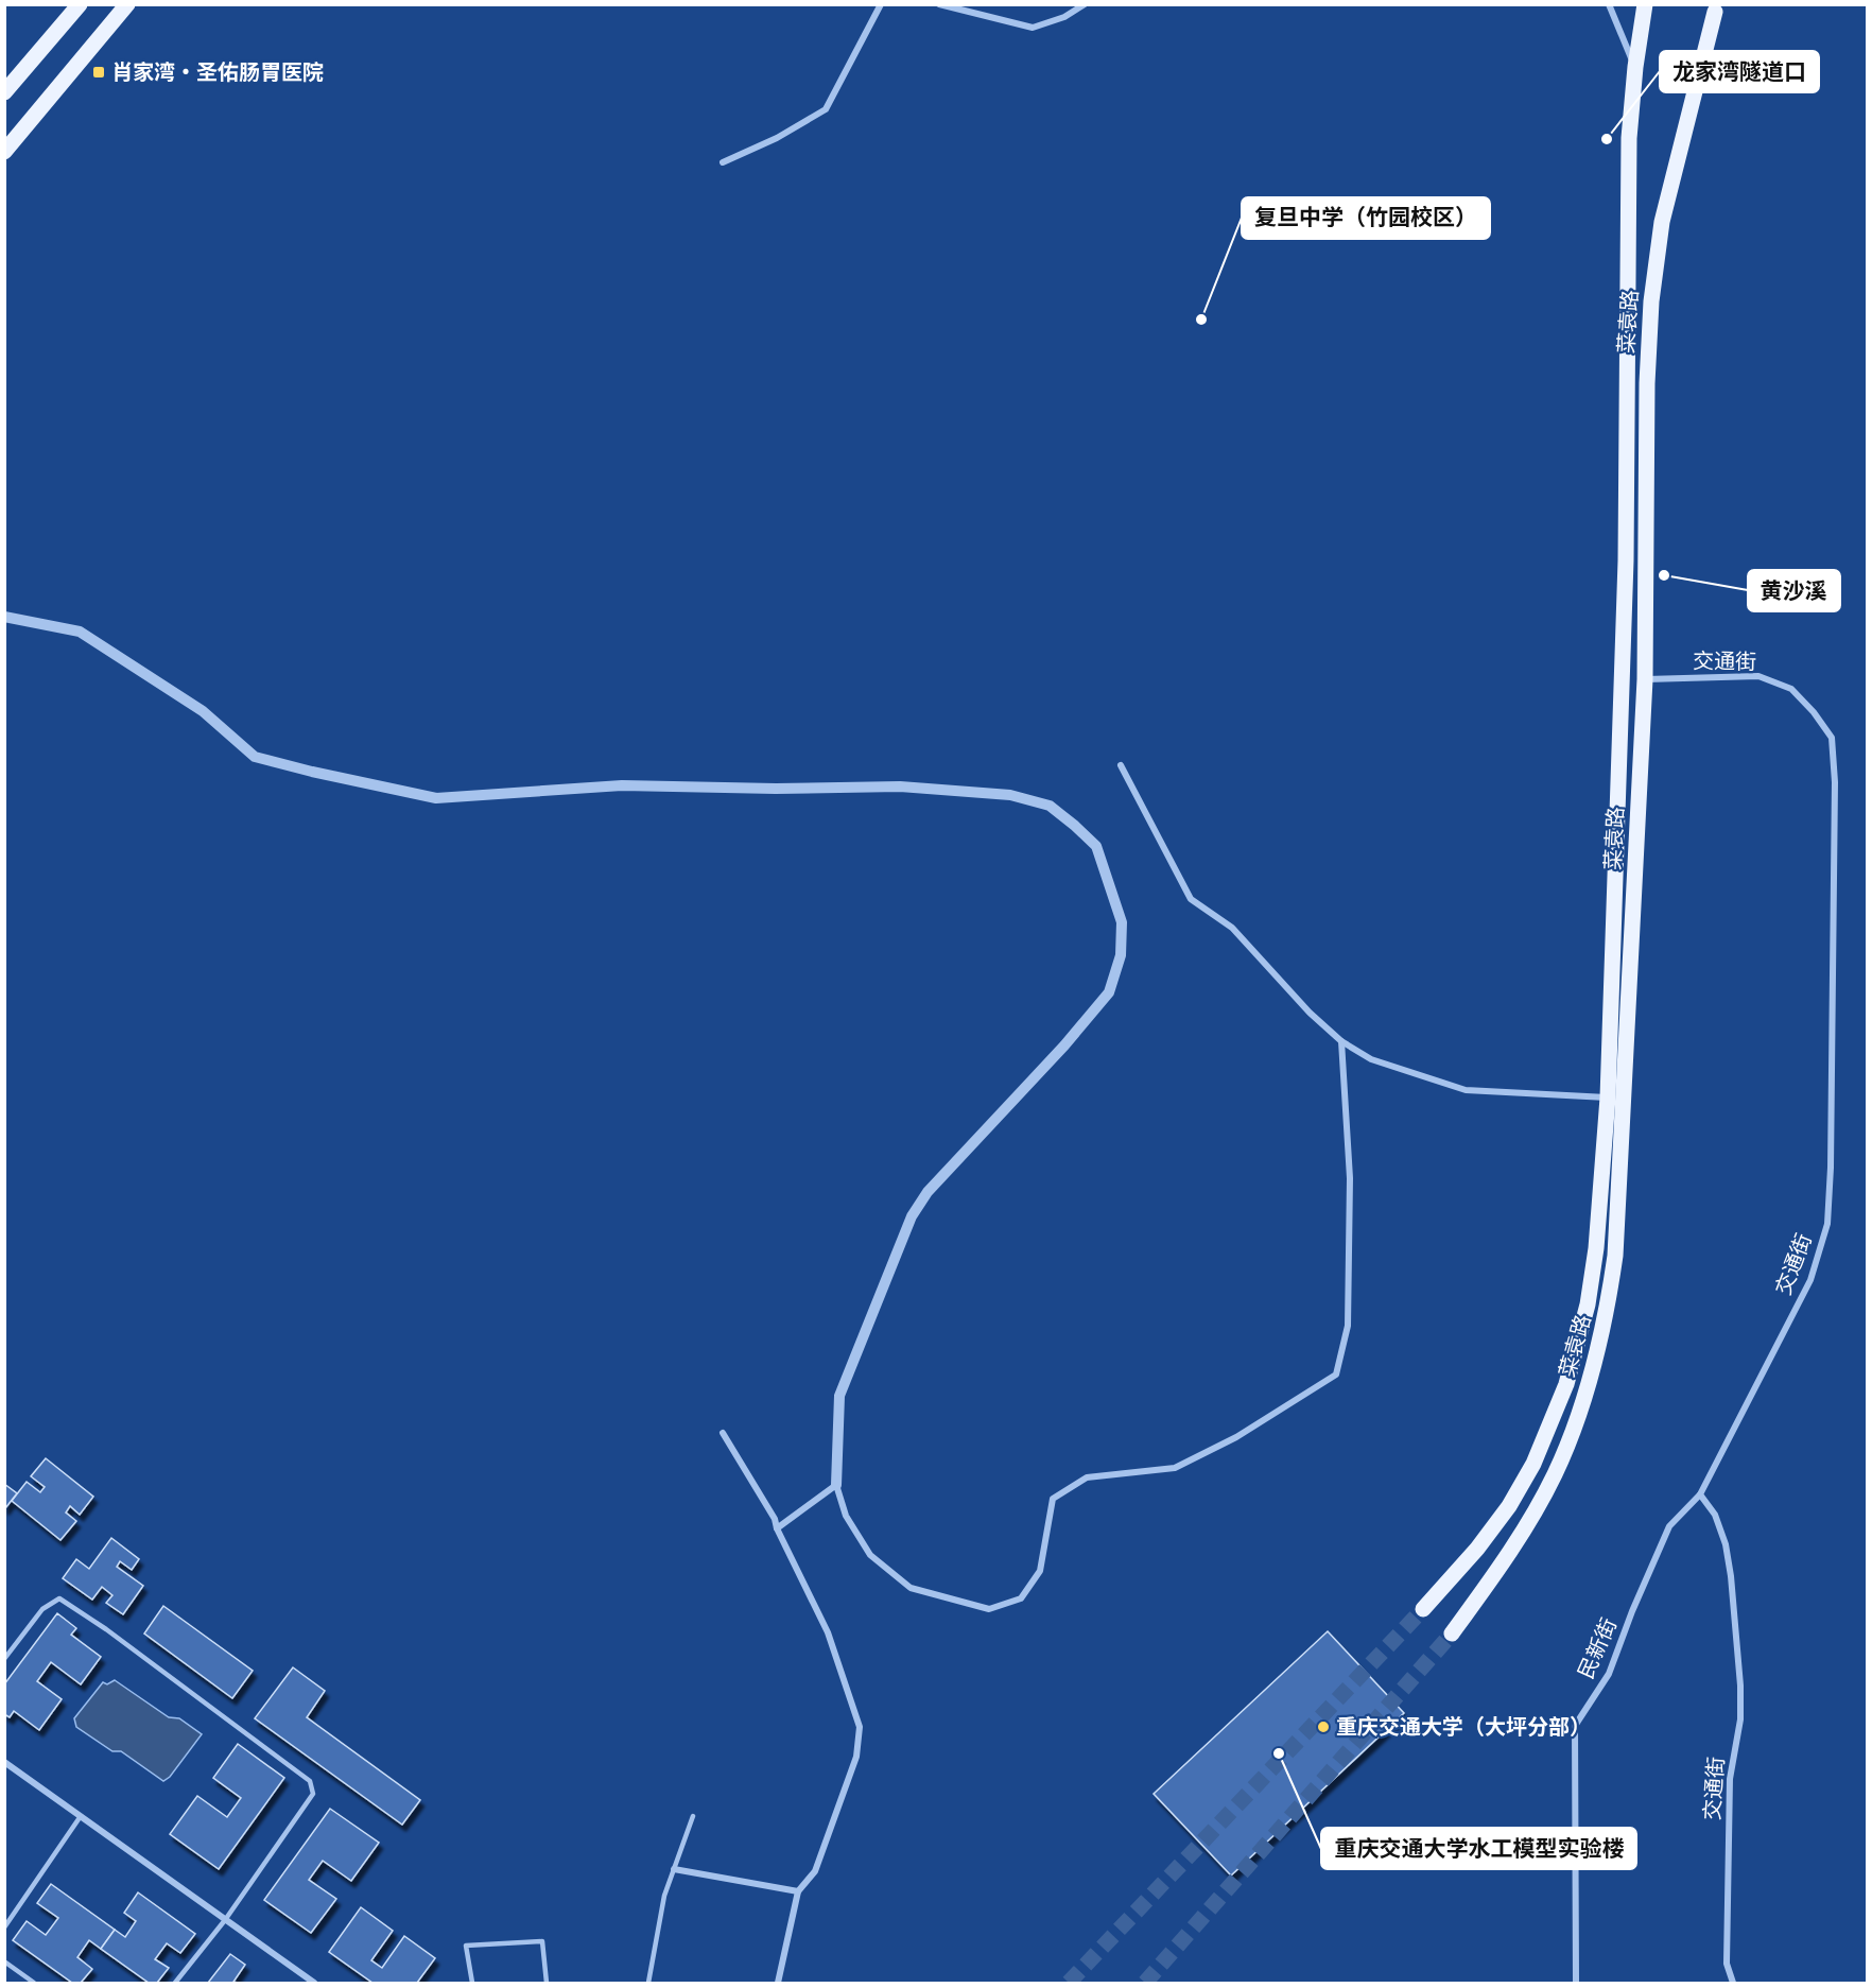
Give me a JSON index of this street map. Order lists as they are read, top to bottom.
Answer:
{
  "streets": {
    "main road": ["菜袁路"],
    "street": ["交通街", "民新街"]
  },
  "crossings": [
    ["菜袁路", "交通街"],
    ["交通街", "民新街"]
  ],
  "places": {
    "transit": ["肖家湾‧圣佑肠胃医院"],
    "other": [
      "龙家湾隧道口",
      "复旦中学（竹园校区）",
      "黄沙溪",
      "重庆交通大学（大坪分部）",
      "重庆交通大学水工模型实验楼"
    ]
  }
}
